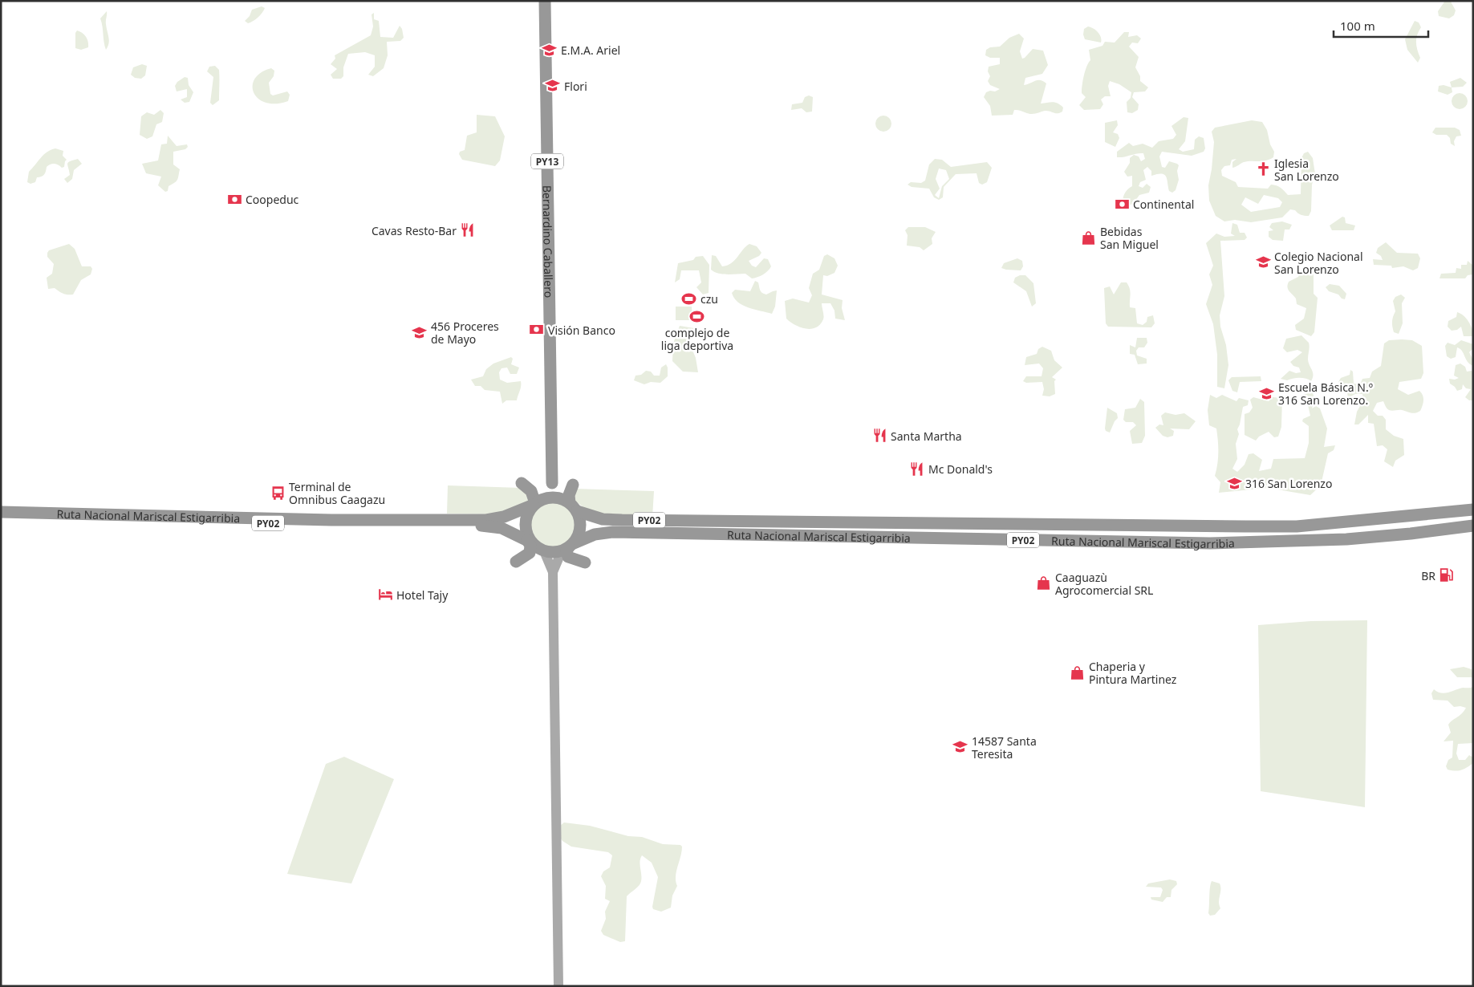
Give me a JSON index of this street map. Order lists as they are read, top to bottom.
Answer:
{
  "streets": {
    "highway": [
      "PY13",
      "Bernardino Caballero",
      "Ruta Nacional Mariscal Estigarribia",
      "PY02"
    ]
  },
  "crossings": [
    ["Ruta Nacional Mariscal Estigarribia", "PY02"]
  ],
  "places": {
    "school or university": [
      "E.M.A. Ariel",
      "Flori",
      "Colegio Nacional San Lorenzo",
      "456 Proceres de Mayo",
      "Escuela Básica N.º 316 San Lorenzo.",
      "316 San Lorenzo",
      "14587 Santa Teresita"
    ],
    "church": ["Iglesia San Lorenzo"],
    "bank": ["Coopeduc", "Continental", "Visión Banco"],
    "restaurant": ["Cavas Resto-Bar", "Santa Martha", "Mc Donald's"],
    "shop": ["Bebidas San Miguel", "Caaguazù Agrocomercial SRL", "Chaperia y Pintura Martinez"],
    "sports": ["czu", "complejo de liga deportiva"],
    "bus stop": ["Terminal de Omnibus Caagazu"],
    "fuel station": ["BR"],
    "hotel": ["Hotel Tajy"]
  },
  "scale_bar": "100 m"
}
